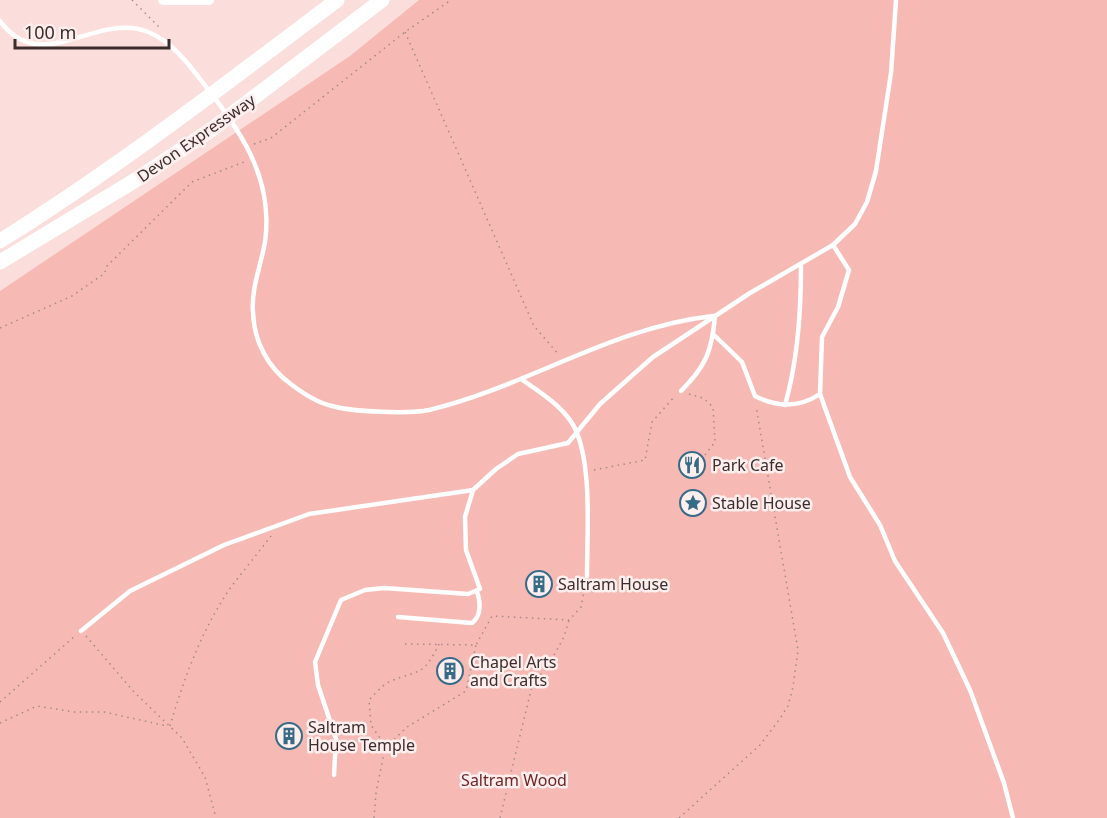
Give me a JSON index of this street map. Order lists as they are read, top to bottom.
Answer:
{
  "streets": {
    "highway": ["Devon Expressway"]
  },
  "parks": ["Saltram Wood"],
  "places": {
    "restaurant": ["Park Cafe"],
    "place": ["Stable House"],
    "building": ["Saltram House", "Chapel Arts and Crafts", "Saltram House Temple"]
  },
  "scale_bar": "100 m"
}
